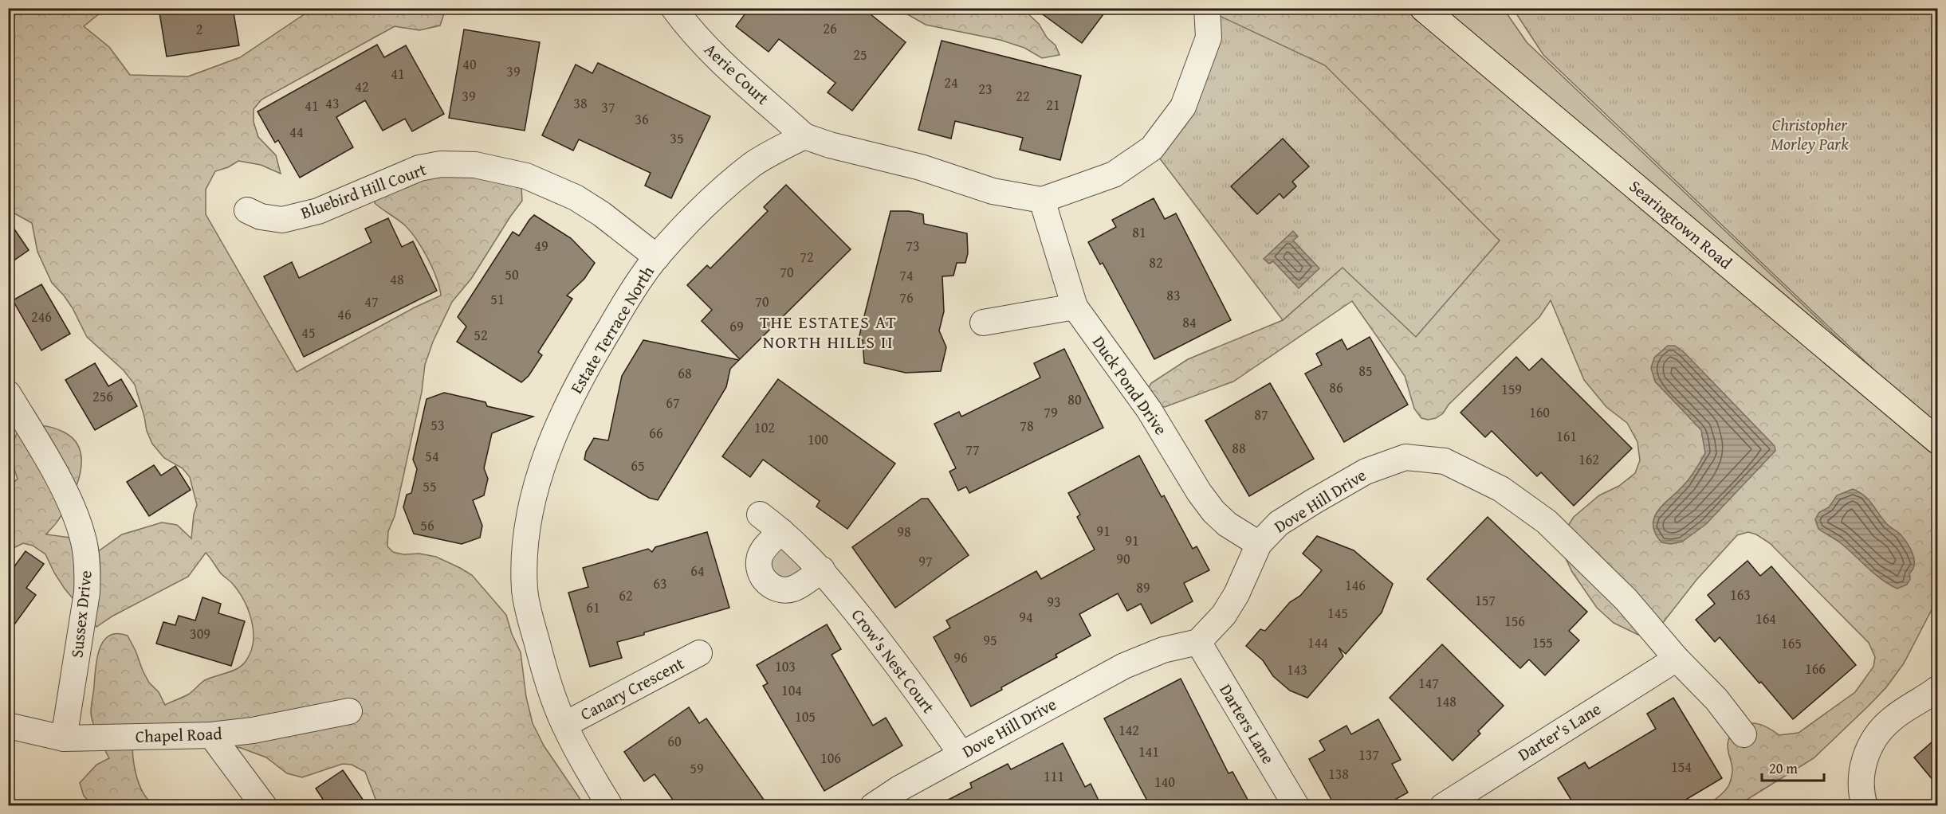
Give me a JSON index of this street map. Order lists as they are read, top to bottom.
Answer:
{
  "streets": {
    "main road": ["Searingtown Road"],
    "street": [
      "Aerie Court",
      "Bluebird Hill Court",
      "Estate Terrace North",
      "Duck Pond Drive",
      "Dove Hill Drive",
      "Sussex Drive",
      "Crow's Nest Court",
      "Canary Crescent",
      "Darters Lane",
      "Darter's Lane",
      "Chapel Road"
    ]
  },
  "crossings": [
    ["Aerie Court", "Estate Terrace North"],
    ["Bluebird Hill Court", "Estate Terrace North"],
    ["Estate Terrace North", "Canary Crescent"],
    ["Duck Pond Drive", "Dove Hill Drive"],
    ["Dove Hill Drive", "Crow's Nest Court"],
    ["Dove Hill Drive", "Darters Lane"],
    ["Dove Hill Drive", "Darter's Lane"],
    ["Sussex Drive", "Chapel Road"]
  ],
  "districts": ["THE ESTATES AT NORTH HILLS II"],
  "parks": ["Christopher Morley Park"],
  "house_numbers": [
    "26",
    "2",
    "25",
    "40",
    "39",
    "41",
    "24",
    "42",
    "23",
    "39",
    "22",
    "43",
    "38",
    "21",
    "41",
    "37",
    "36",
    "44",
    "35",
    "81",
    "49",
    "73",
    "72",
    "82",
    "70",
    "50",
    "74",
    "48",
    "83",
    "76",
    "51",
    "47",
    "70",
    "46",
    "246",
    "84",
    "69",
    "45",
    "52",
    "85",
    "68",
    "86",
    "159",
    "256",
    "80",
    "67",
    "79",
    "160",
    "87",
    "53",
    "78",
    "102",
    "66",
    "161",
    "100",
    "88",
    "77",
    "54",
    "162",
    "65",
    "55",
    "56",
    "91",
    "98",
    "91",
    "90",
    "97",
    "64",
    "63",
    "146",
    "89",
    "163",
    "62",
    "157",
    "93",
    "61",
    "145",
    "94",
    "164",
    "156",
    "309",
    "95",
    "144",
    "155",
    "165",
    "96",
    "103",
    "166",
    "143",
    "147",
    "104",
    "148",
    "105",
    "142",
    "60",
    "141",
    "137",
    "106",
    "154",
    "59",
    "138",
    "111",
    "140"
  ],
  "scale_bar": "20 m"
}
